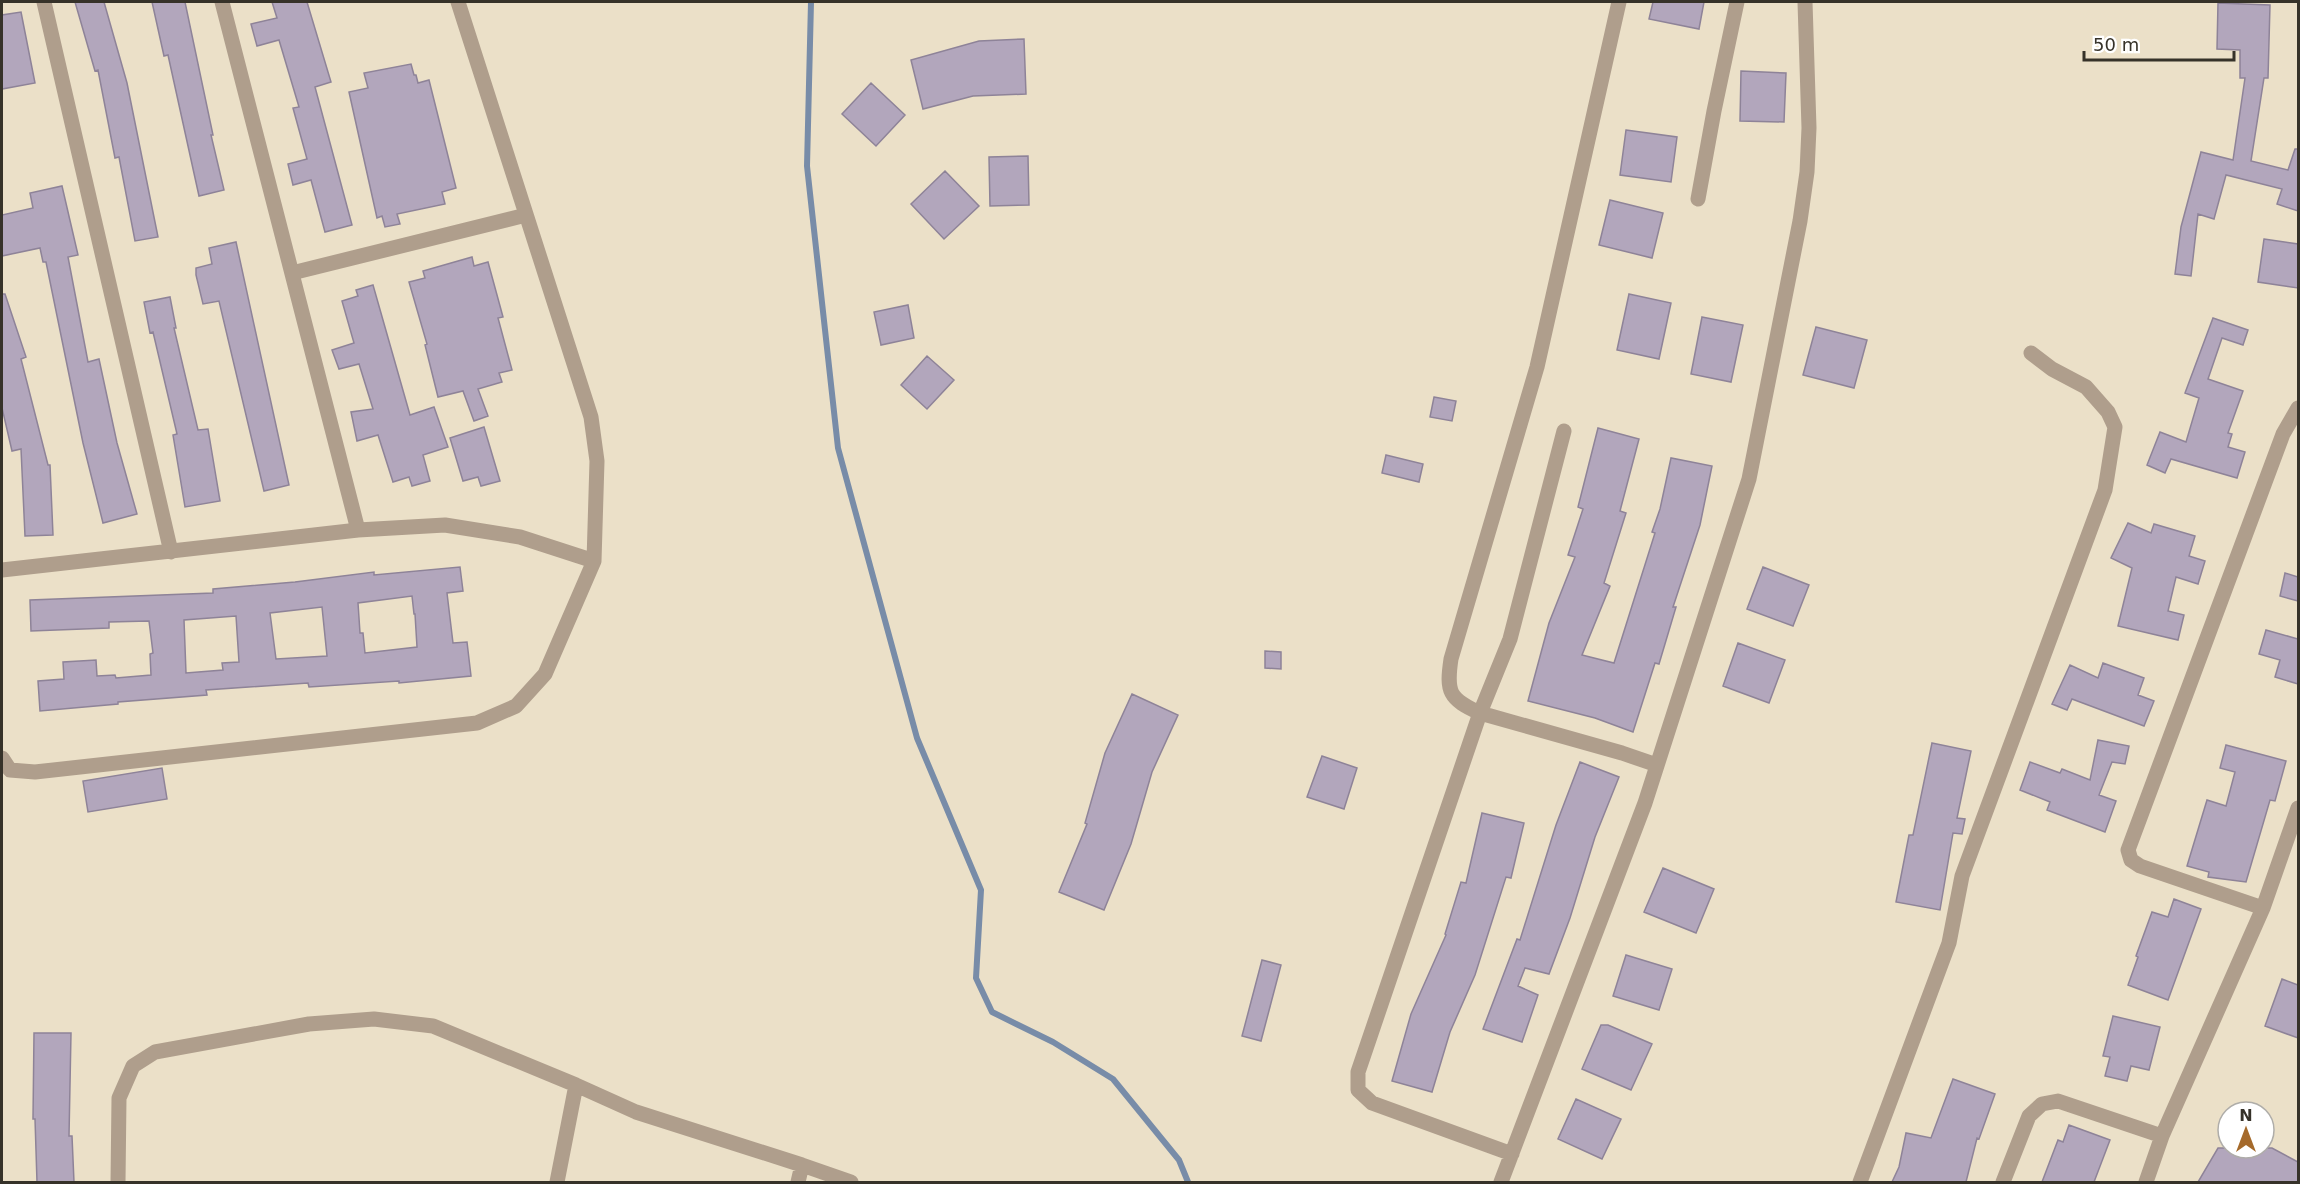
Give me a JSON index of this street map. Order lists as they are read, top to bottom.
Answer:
{
  "scale_bar": "50 m",
  "north": "top"
}
